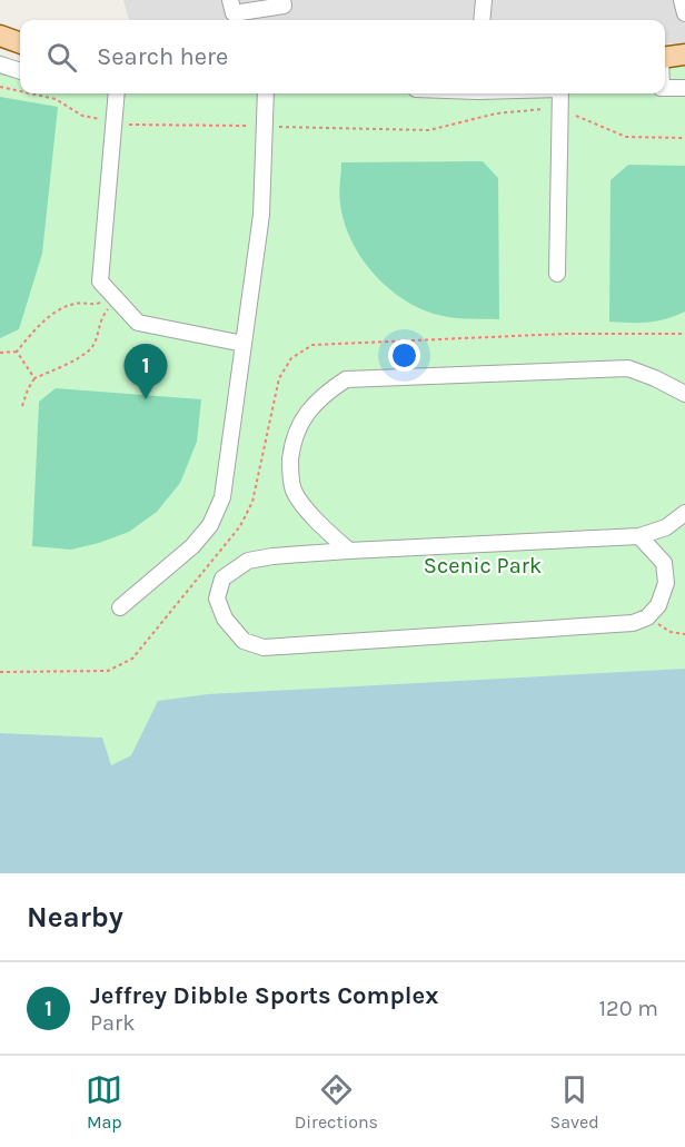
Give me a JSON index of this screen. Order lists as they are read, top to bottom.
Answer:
{
  "parks": ["Scenic Park"],
  "page": {
    "search": "Search here",
    "pins": "1",
    "heading": "Nearby",
    "list": [
      {
        "mark": "1",
        "name": "Jeffrey Dibble Sports Complex",
        "note": "Park",
        "value": "120 m"
      }
    ],
    "nav": ["Map", "Directions", "Saved"]
  }
}
